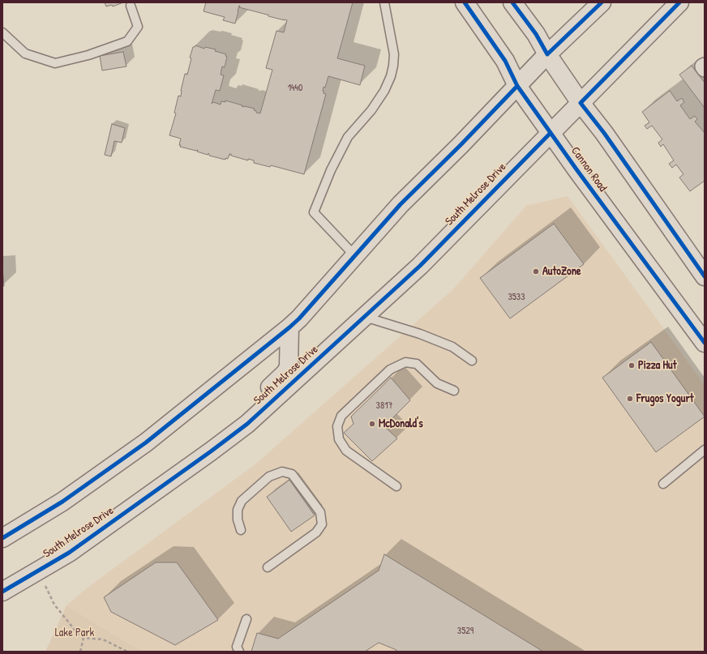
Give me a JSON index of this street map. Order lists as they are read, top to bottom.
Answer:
{
  "streets": {
    "main road": ["Cannon Road", "South Melrose Drive"]
  },
  "crossings": [
    ["Cannon Road", "South Melrose Drive"]
  ],
  "parks": ["Lake Park"],
  "places": [
    "AutoZone",
    "Pizza Hut",
    "Frugos Yogurt",
    "McDonald's"
  ],
  "house_numbers": [
    "1440",
    "3533",
    "3817",
    "3529"
  ]
}
